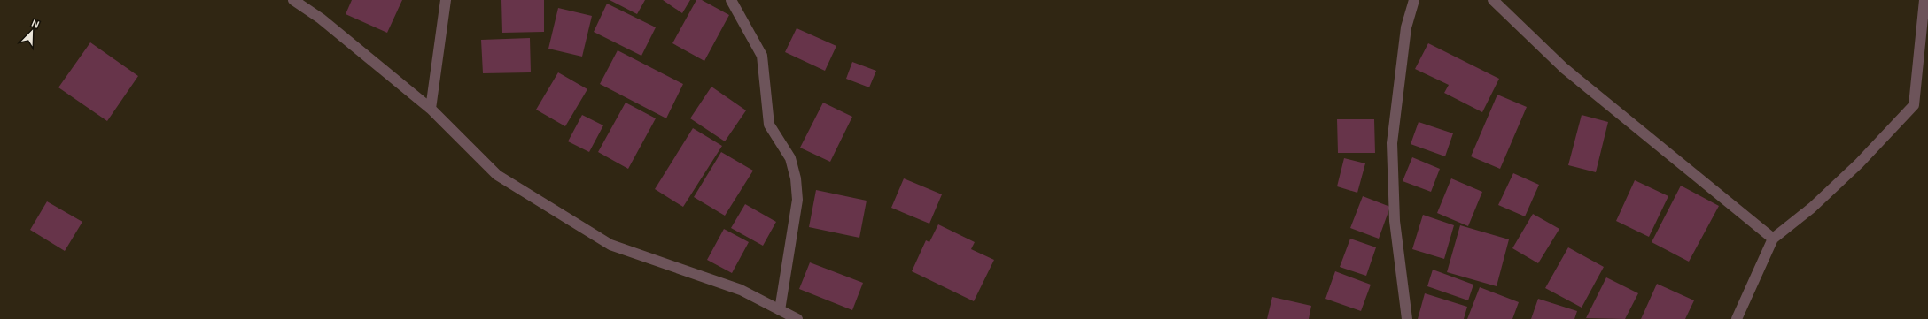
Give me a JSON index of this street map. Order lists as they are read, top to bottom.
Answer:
{
  "north": "top right"
}
